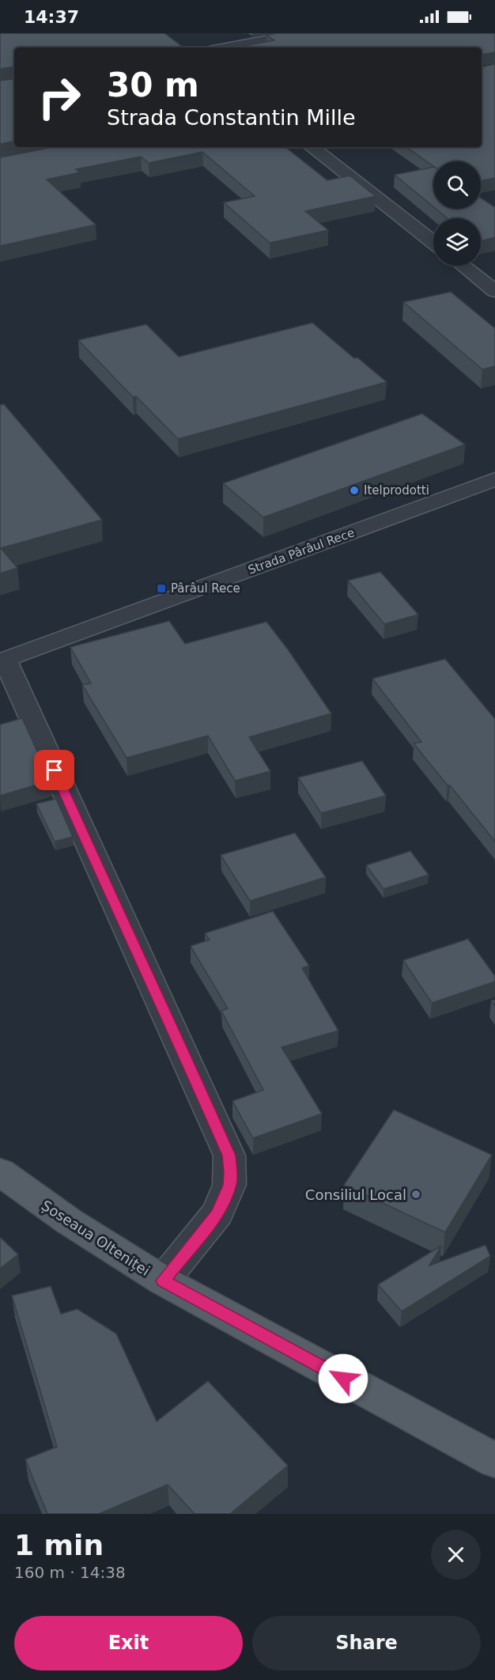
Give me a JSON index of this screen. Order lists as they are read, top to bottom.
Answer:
{
  "streets": {
    "main road": ["Șoseaua Olteniței"],
    "street": ["Strada Pârâul Rece"]
  },
  "places": {
    "other": ["Itelprodotti", "Consiliul Local"],
    "transit": ["Pârâul Rece"]
  },
  "page": {
    "status": "14:37",
    "turn": ["30 m", "Strada Constantin Mille"],
    "heading": ["1 min", "160 m · 14:38"],
    "buttons": ["Exit", "Share"]
  }
}
